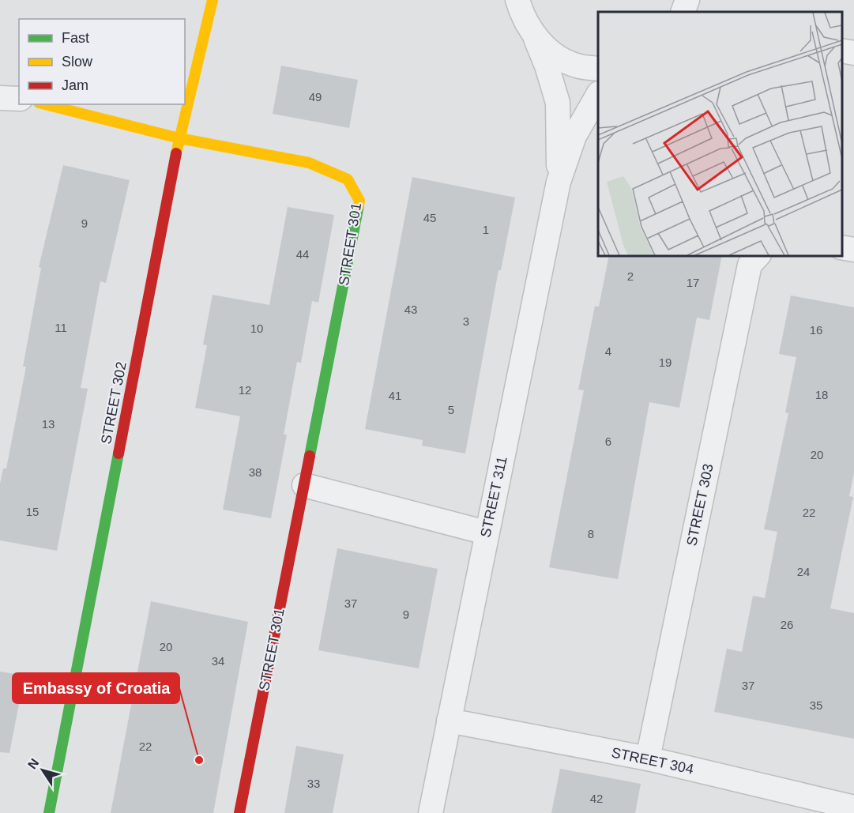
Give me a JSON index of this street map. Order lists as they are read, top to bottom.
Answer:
{
  "streets": {
    "street": [
      "STREET 301",
      "STREET 302",
      "STREET 311",
      "STREET 303",
      "STREET 304"
    ]
  },
  "crossings": [
    ["STREET 301", "STREET 302"],
    ["STREET 311", "STREET 304"],
    ["STREET 303", "STREET 304"]
  ],
  "places": ["Embassy of Croatia"],
  "house_numbers": [
    "49",
    "45",
    "9",
    "1",
    "44",
    "2",
    "17",
    "43",
    "3",
    "11",
    "10",
    "16",
    "4",
    "19",
    "12",
    "18",
    "41",
    "5",
    "13",
    "6",
    "20",
    "38",
    "15",
    "22",
    "8",
    "24",
    "37",
    "9",
    "26",
    "20",
    "34",
    "37",
    "35",
    "22",
    "33",
    "42"
  ],
  "legend": ["Fast", "Slow", "Jam"],
  "north": "top left"
}
